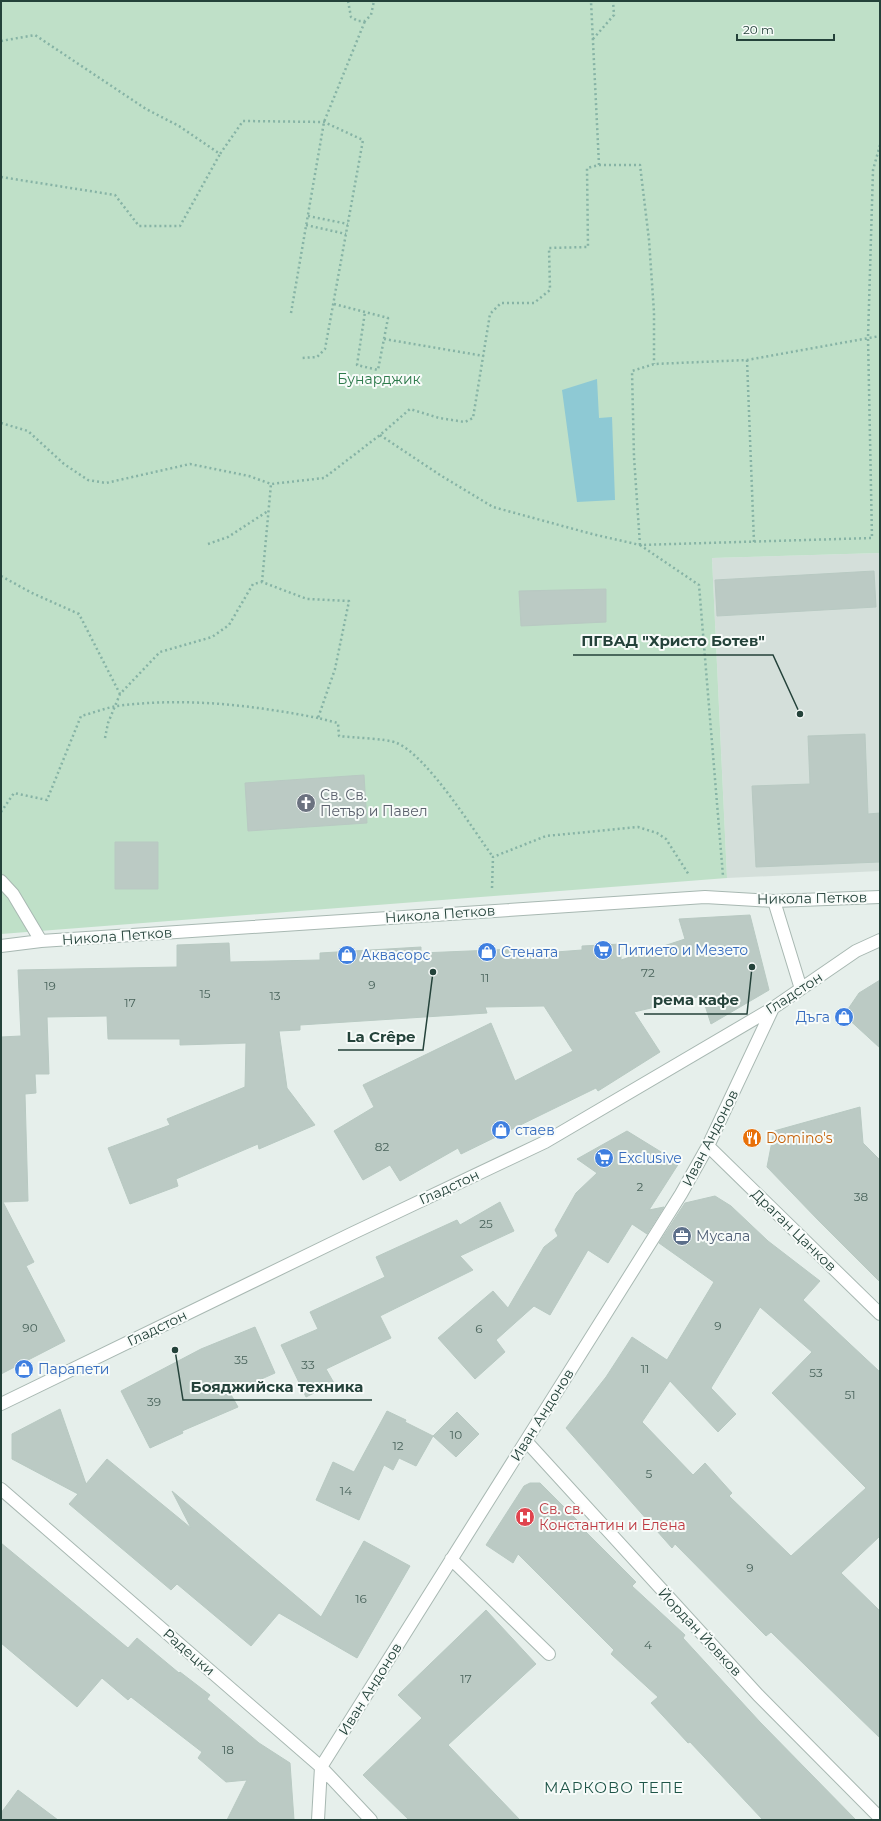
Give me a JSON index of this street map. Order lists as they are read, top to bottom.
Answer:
{
  "streets": {
    "street": [
      "Никола Петков",
      "Гладстон",
      "Иван Андонов",
      "Драган Цанков",
      "Йордан Йовков",
      "Радецки"
    ]
  },
  "crossings": [
    ["Гладстон", "Иван Андонов"],
    ["Иван Андонов", "Драган Цанков"],
    ["Иван Андонов", "Йордан Йовков"],
    ["Иван Андонов", "Радецки"]
  ],
  "districts": ["МАРКОВО ТЕПЕ"],
  "parks": ["Бунарджик"],
  "places": {
    "other": [
      "ПГВАД \"Христо Ботев\"",
      "рема кафе",
      "La Crêpe",
      "Бояджийска техника"
    ],
    "church": ["Св. Св. Петър и Павел"],
    "supermarket": ["Питието и Мезето", "Exclusive"],
    "shop": [
      "Стената",
      "Аквасорс",
      "Дъга",
      "стаев",
      "Парапети"
    ],
    "restaurant": ["Domino's"],
    "office": ["Мусала"],
    "hospital": ["Св. св. Константин и Елена"]
  },
  "house_numbers": [
    "72",
    "11",
    "9",
    "19",
    "15",
    "13",
    "17",
    "82",
    "2",
    "38",
    "25",
    "9",
    "90",
    "6",
    "35",
    "33",
    "11",
    "53",
    "51",
    "39",
    "10",
    "12",
    "5",
    "14",
    "9",
    "16",
    "4",
    "17",
    "18"
  ],
  "scale_bar": "20 m"
}
